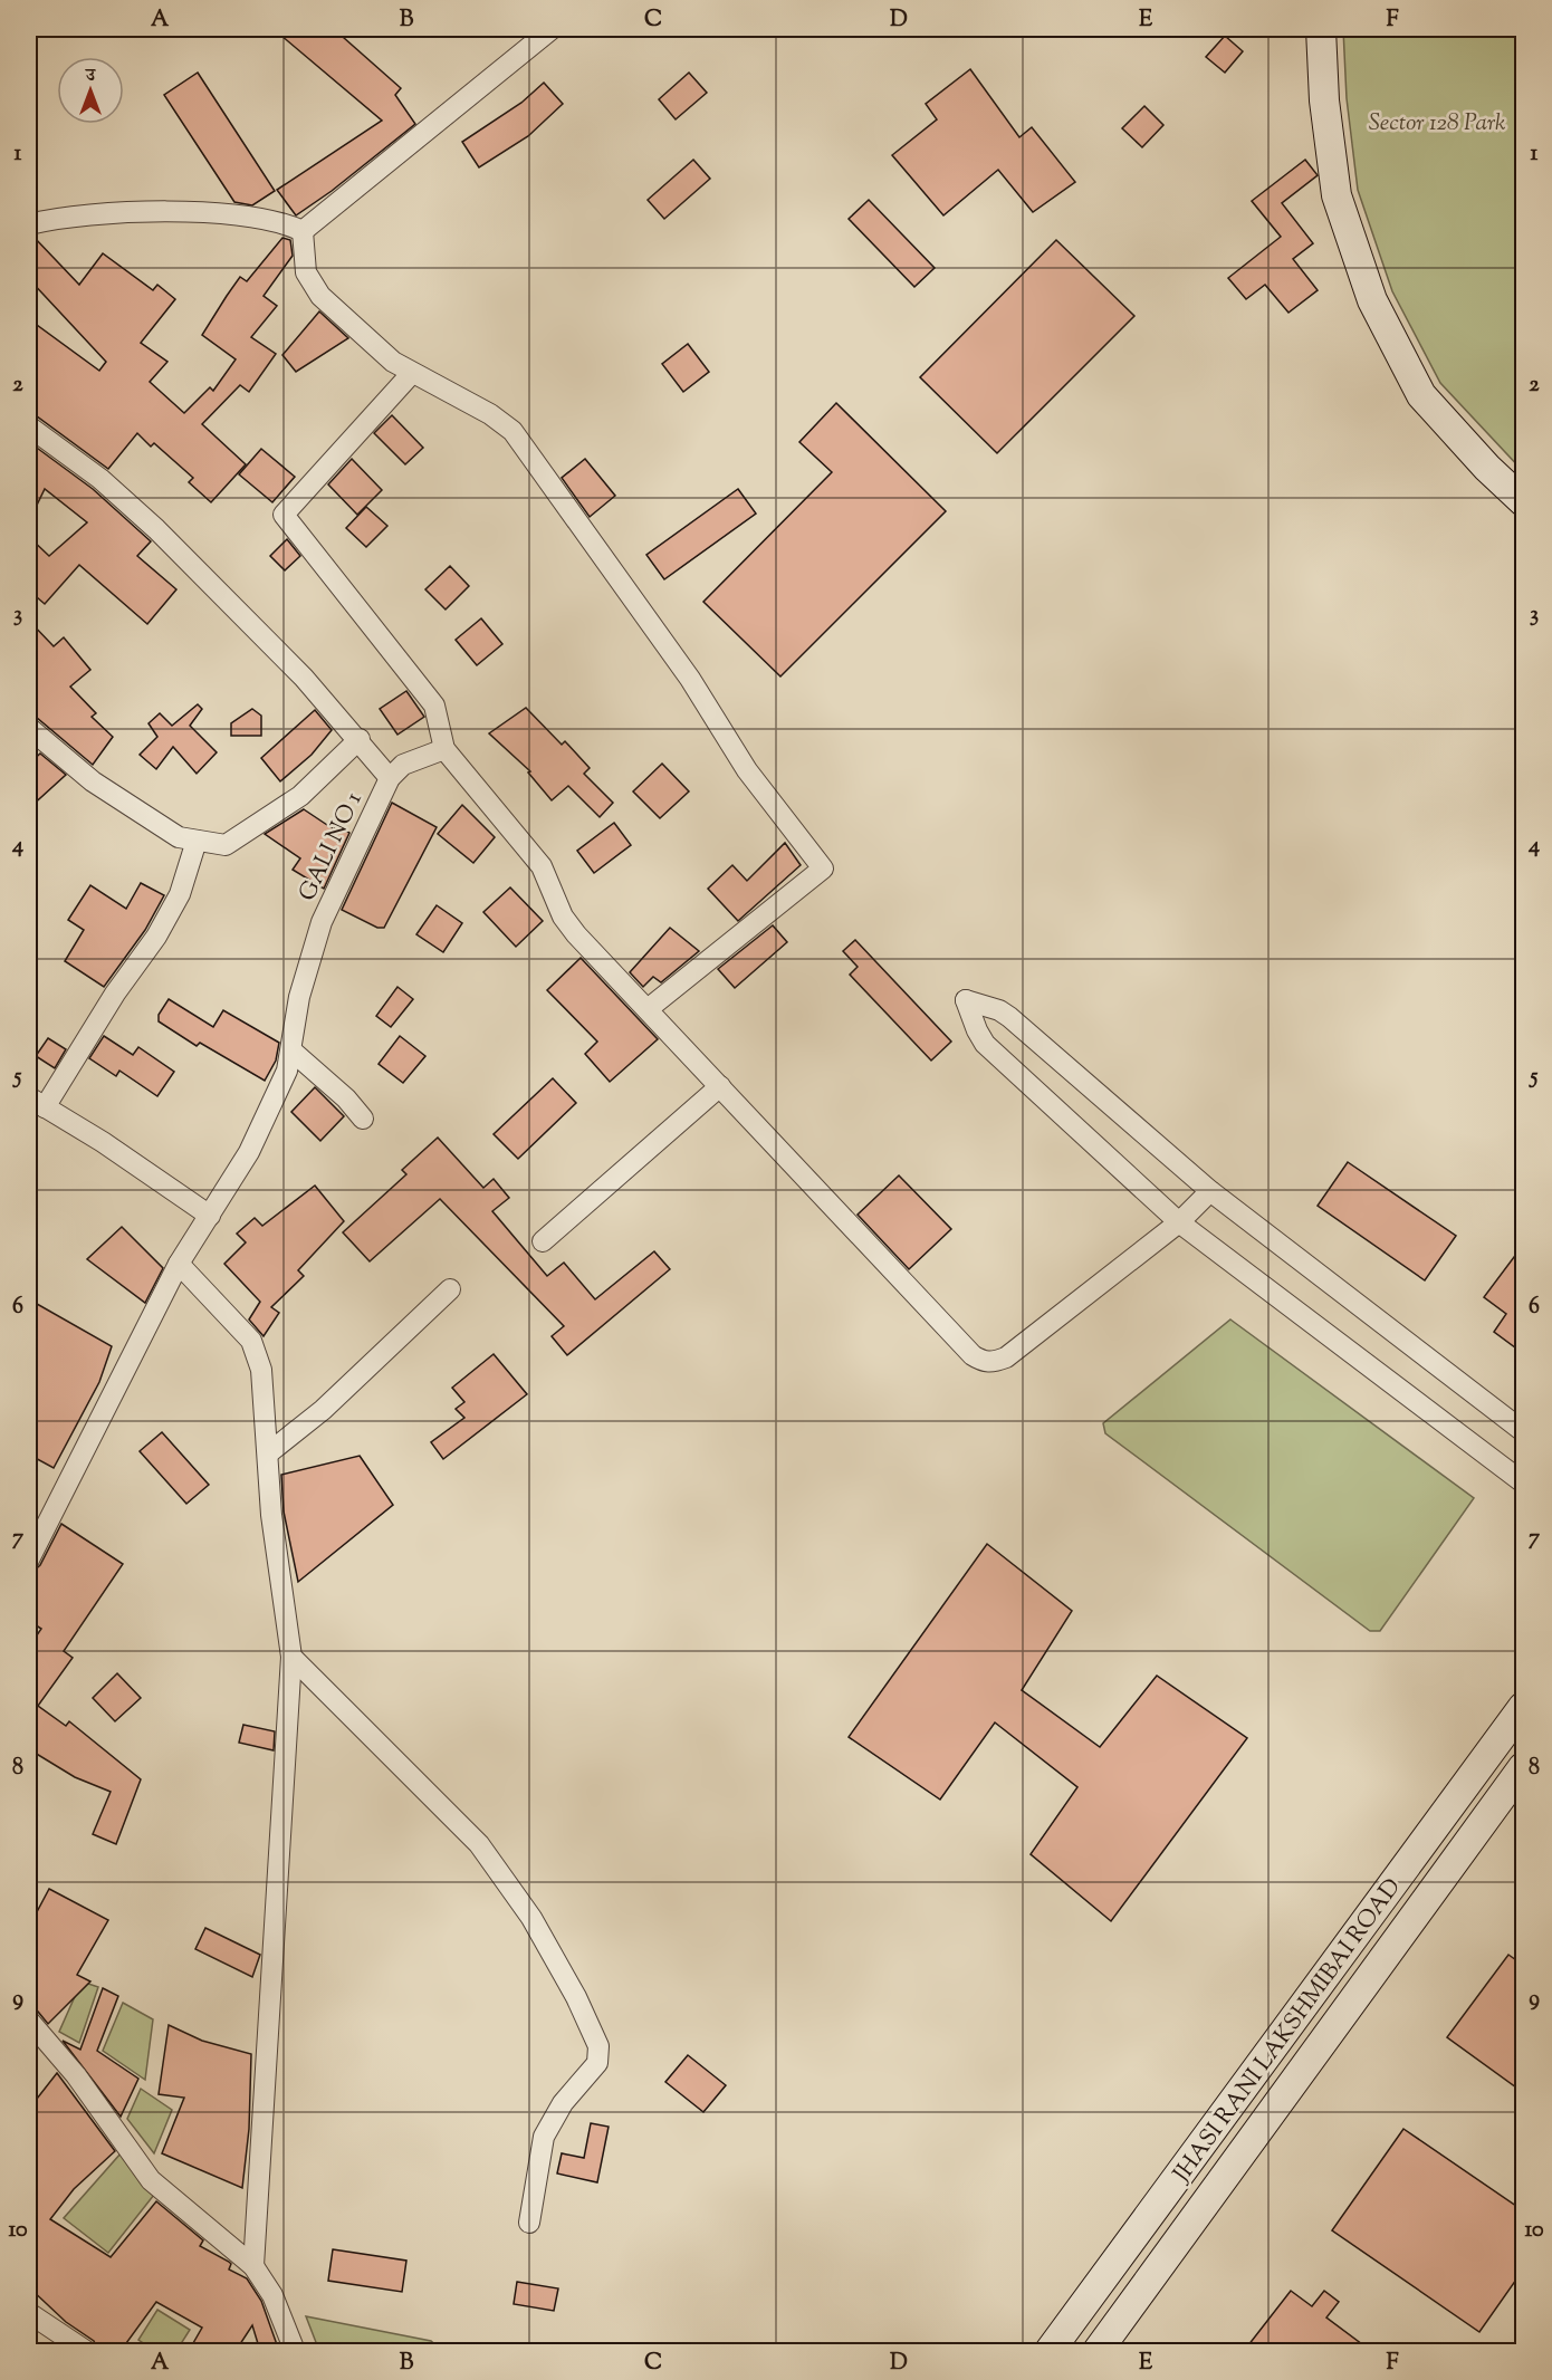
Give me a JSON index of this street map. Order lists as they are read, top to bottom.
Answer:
{
  "streets": {
    "main road": ["JHASI RANI LAKSHMIBAI ROAD"],
    "street": ["GALI NO 1"]
  },
  "parks": ["Sector 128 Park"],
  "north": "top",
  "grid": {
    "columns": [
      "A",
      "B",
      "C",
      "D",
      "E",
      "F"
    ],
    "rows": [
      "1",
      "2",
      "3",
      "4",
      "5",
      "6",
      "7",
      "8",
      "9",
      "10"
    ]
  }
}
